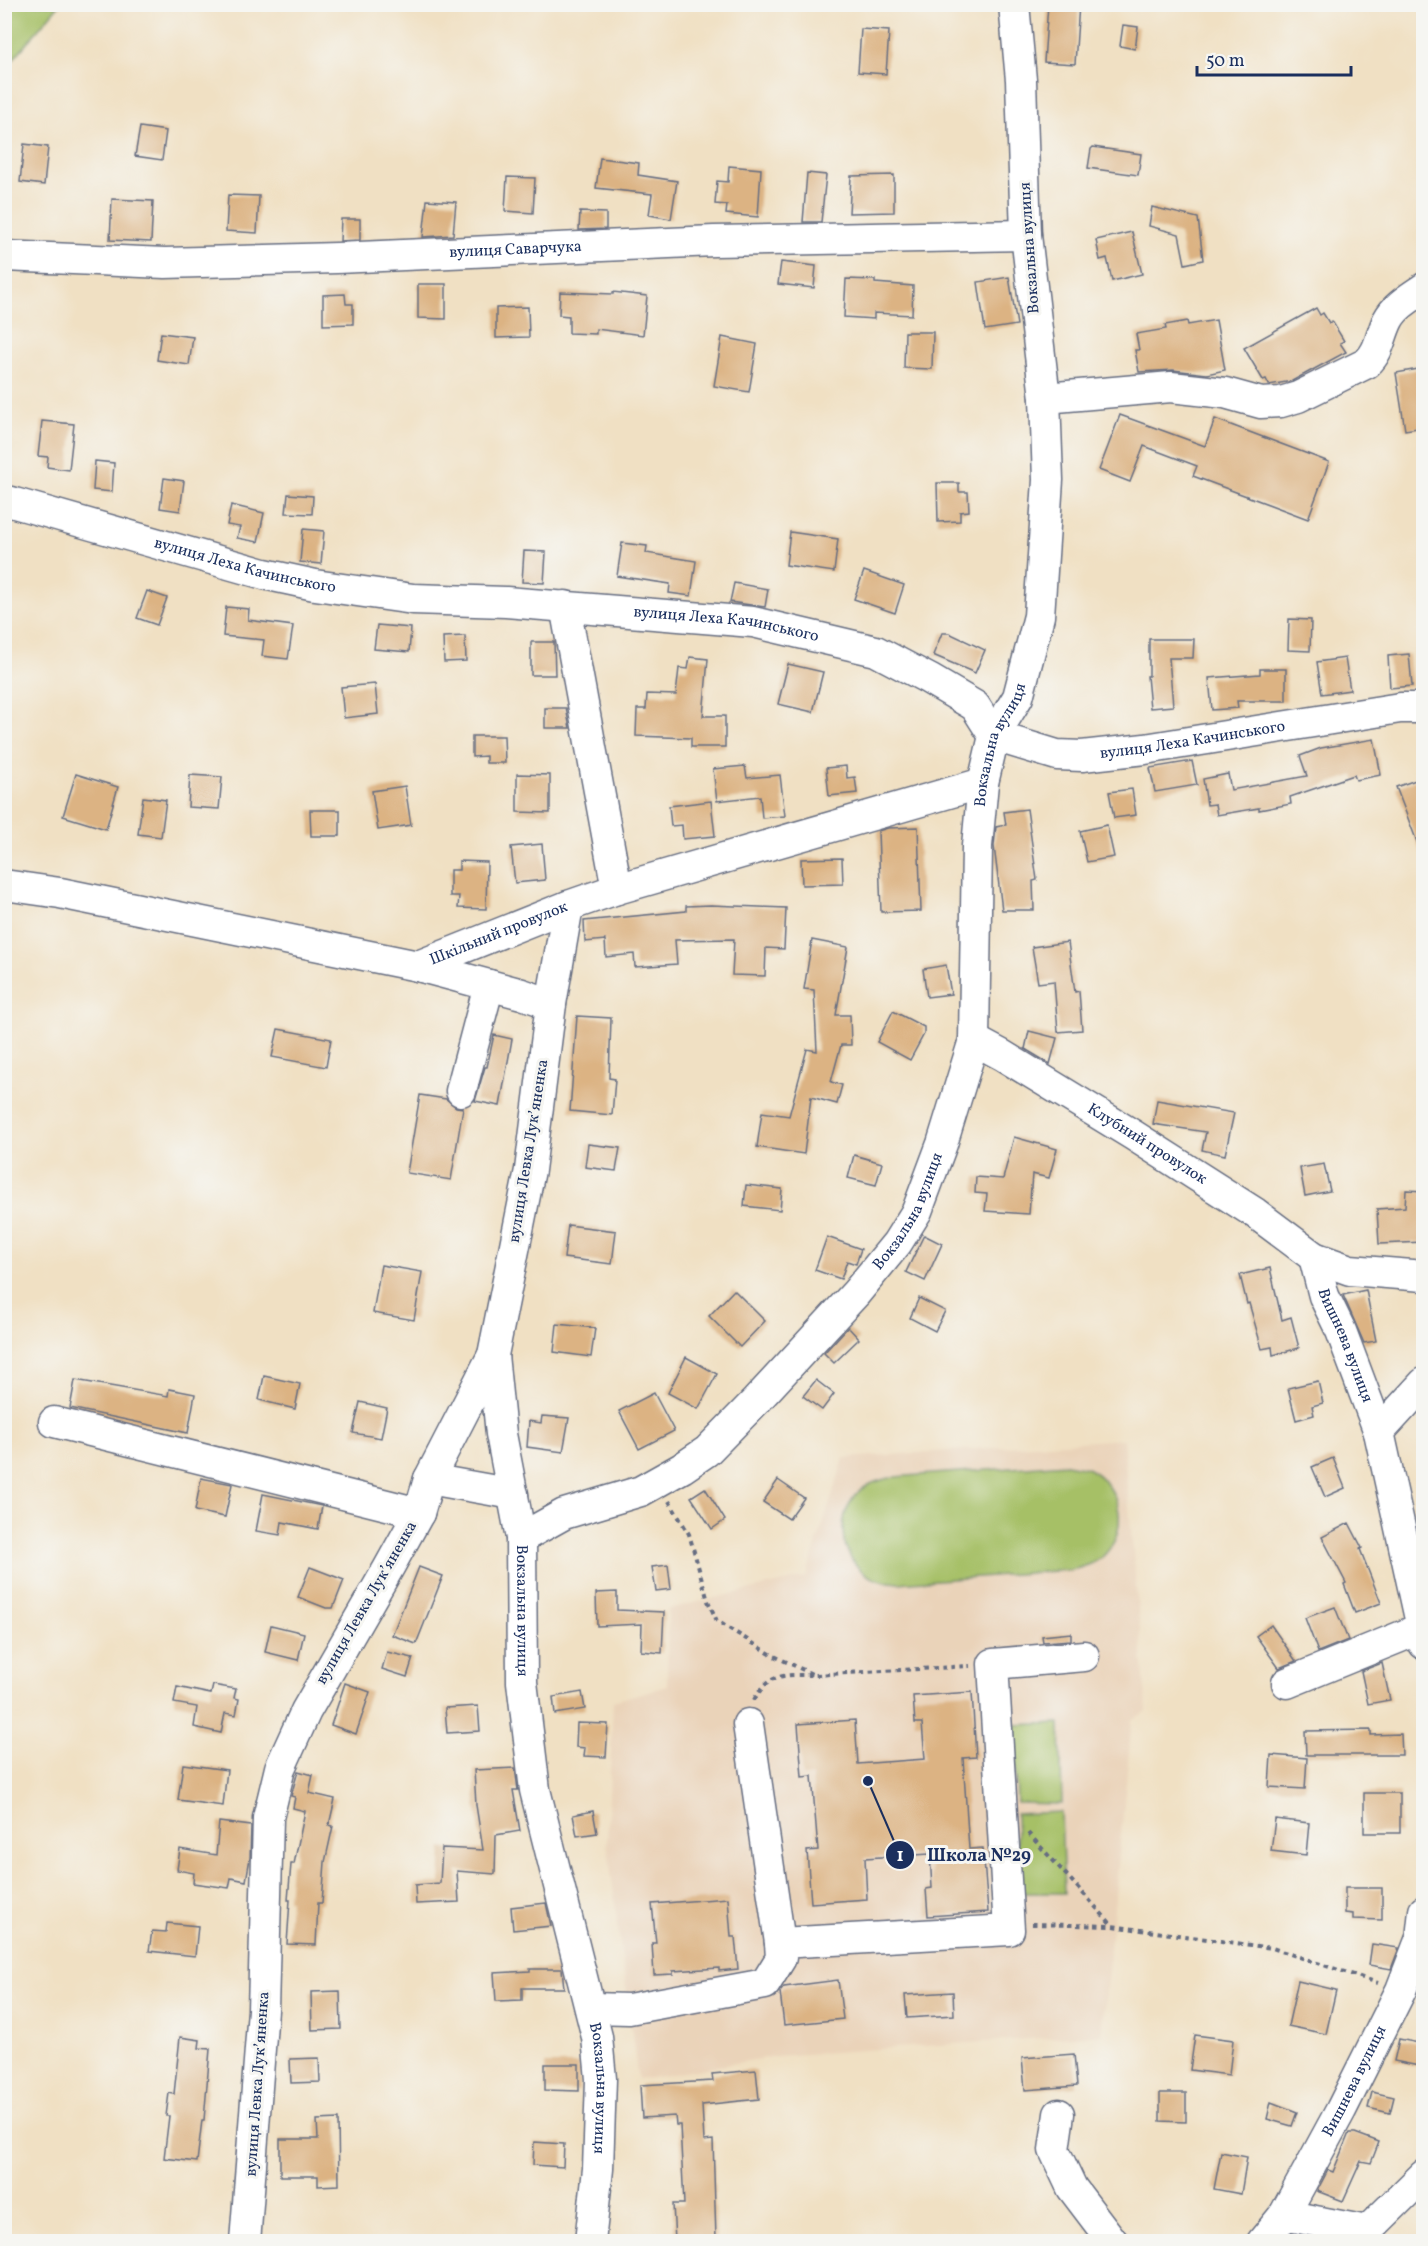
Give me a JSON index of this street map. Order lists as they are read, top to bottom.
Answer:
{
  "streets": {
    "street": [
      "Вокзальна вулиця",
      "вулиця Саварчука",
      "вулиця Леха Качинського",
      "Шкільний провулок",
      "Клубний провулок",
      "вулиця Левка Лукʼяненка",
      "Вишнева вулиця"
    ]
  },
  "crossings": [
    ["Вокзальна вулиця", "вулиця Саварчука"],
    ["Вокзальна вулиця", "вулиця Леха Качинського"],
    ["Вокзальна вулиця", "Шкільний провулок"],
    ["Вокзальна вулиця", "Клубний провулок"],
    ["Шкільний провулок", "вулиця Левка Лукʼяненка"],
    ["Клубний провулок", "Вишнева вулиця"]
  ],
  "places": ["Школа №29"],
  "scale_bar": "50 m"
}
